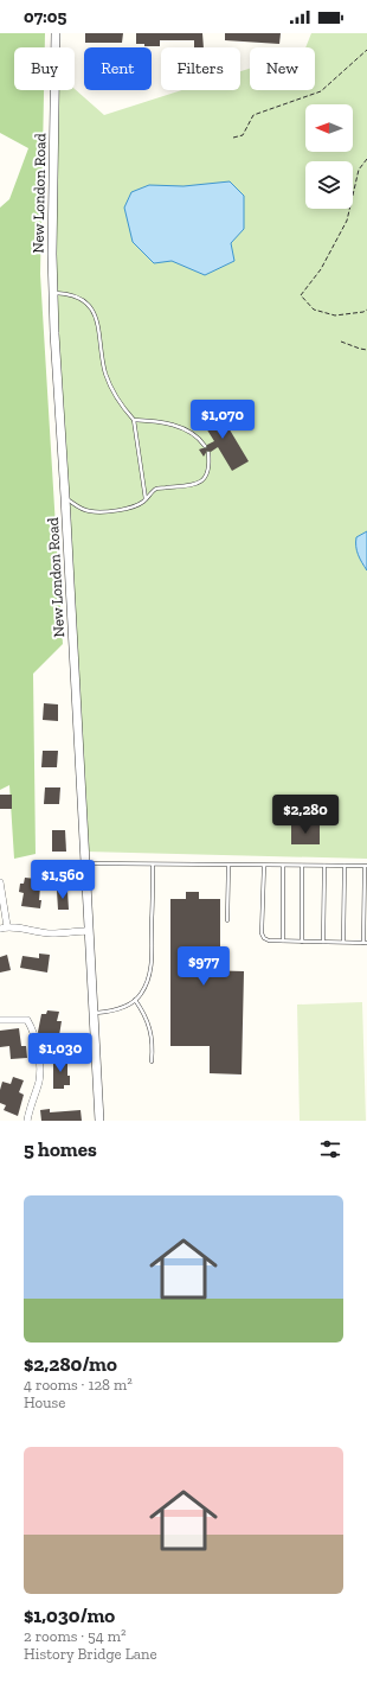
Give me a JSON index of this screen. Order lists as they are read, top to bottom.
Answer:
{
  "streets": {
    "street": ["New London Road"]
  },
  "north": "left",
  "page": {
    "status": "07:05",
    "chip": [
      "Buy",
      "Rent",
      "Filters",
      "New"
    ],
    "price": [
      "$1,070",
      "$2,280",
      "$1,560",
      "$977",
      "$1,030"
    ],
    "heading": "5 homes",
    "list": [
      {
        "name": "$2,280/mo",
        "note": "4 rooms · 128 m² · House"
      },
      {
        "name": "$1,030/mo",
        "note": "2 rooms · 54 m² · History Bridge Lane"
      }
    ]
  }
}
